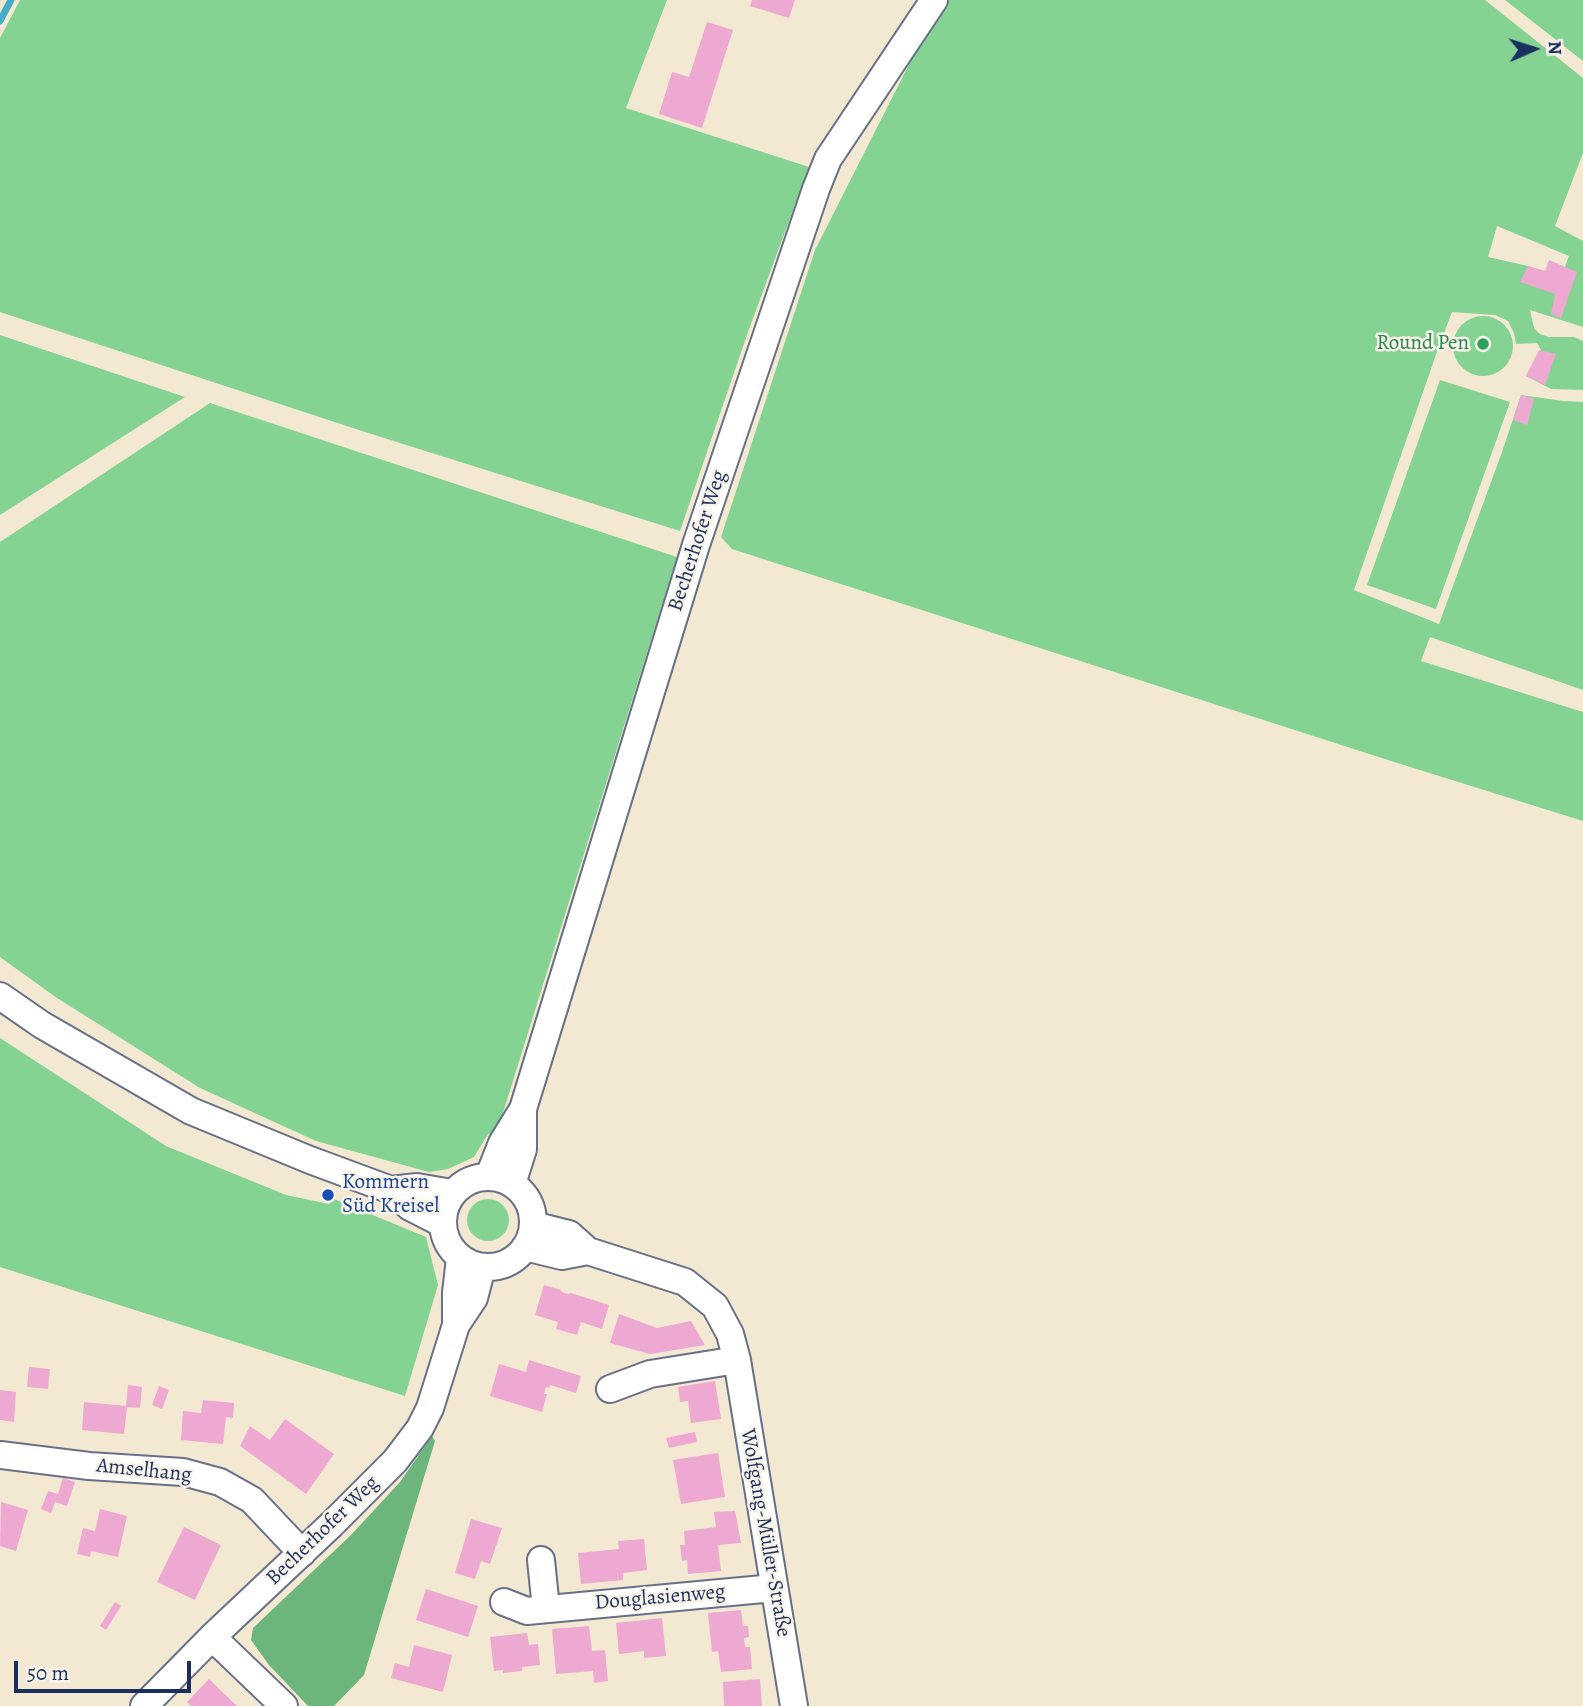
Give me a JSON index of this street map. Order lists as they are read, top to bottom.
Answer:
{
  "streets": {
    "street": [
      "Becherhofer Weg",
      "Amselhang",
      "Wolfgang-Müller-Straße",
      "Douglasienweg"
    ]
  },
  "crossings": [
    ["Becherhofer Weg", "Amselhang"],
    ["Becherhofer Weg", "Wolfgang-Müller-Straße"],
    ["Wolfgang-Müller-Straße", "Douglasienweg"]
  ],
  "places": ["Round Pen", "Kommern Süd Kreisel"],
  "scale_bar": "50 m",
  "north": "right"
}
